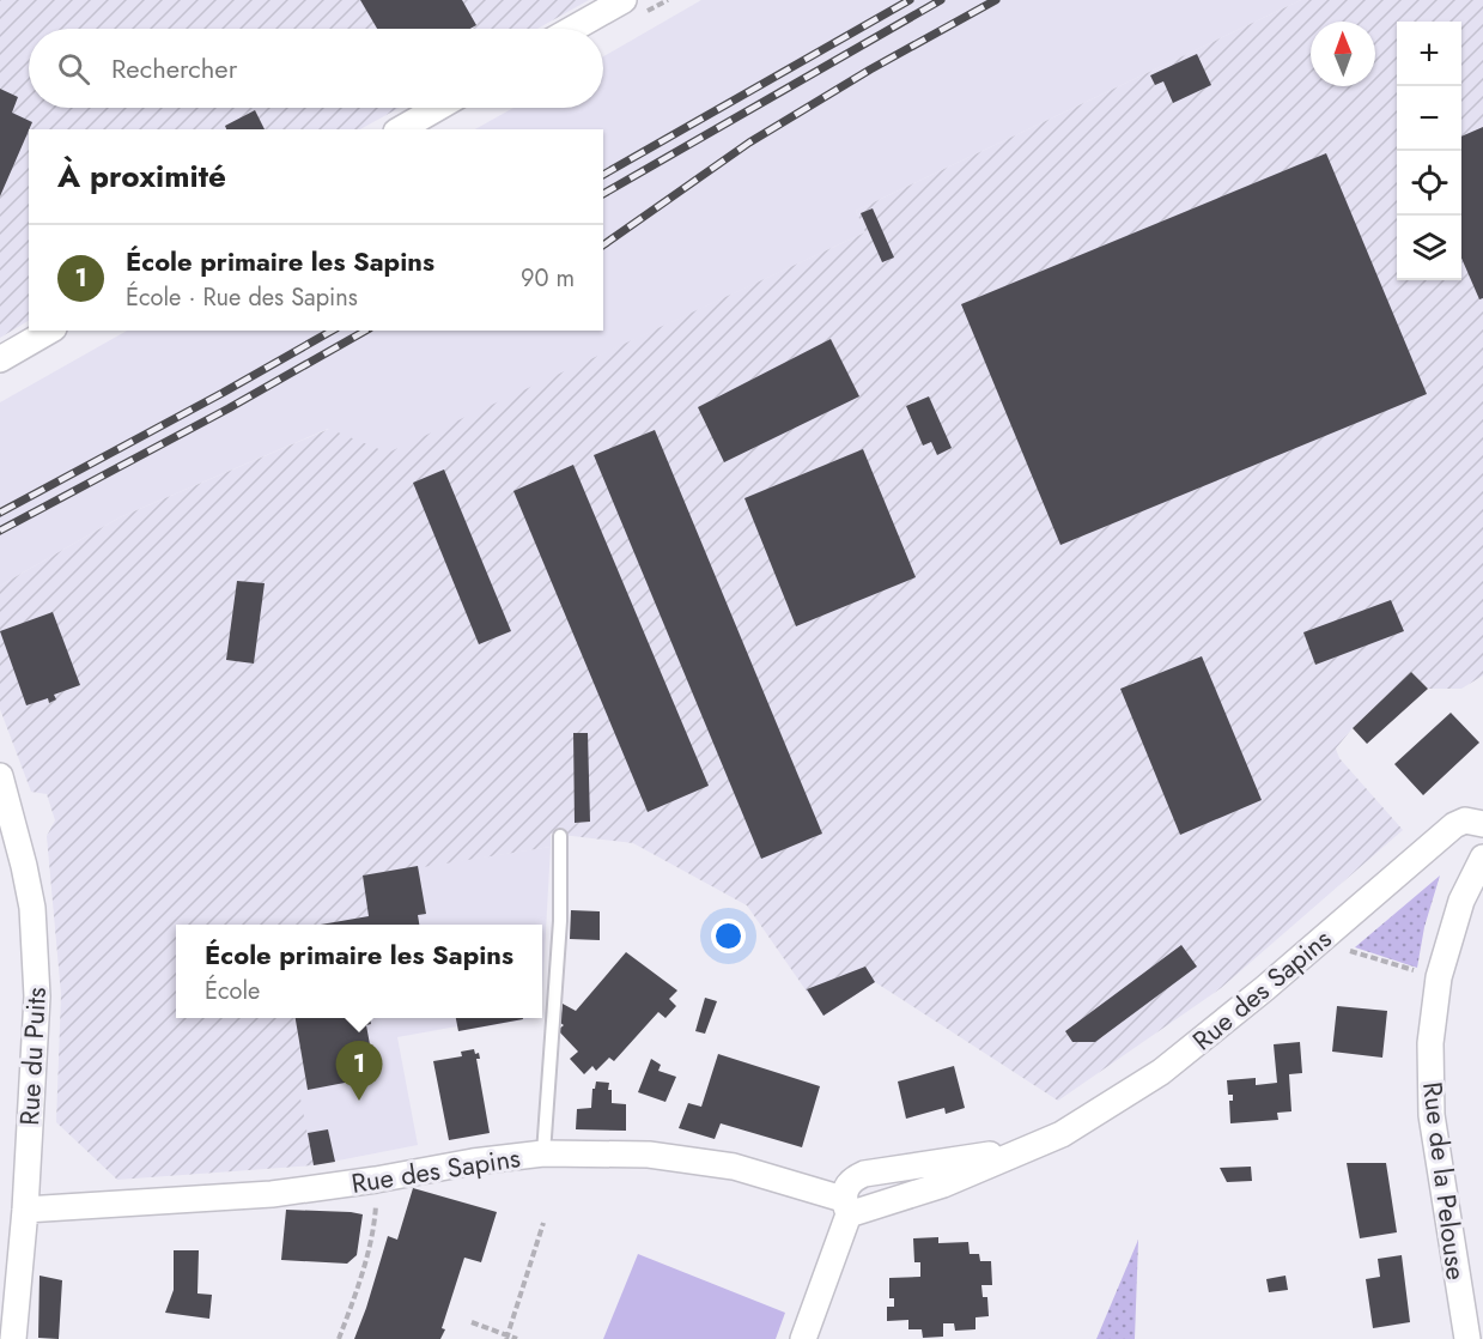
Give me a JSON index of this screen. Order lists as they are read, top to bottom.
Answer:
{
  "streets": {
    "street": ["Rue des Sapins", "Rue du Puits", "Rue de la Pelouse"]
  },
  "crossings": [
    ["Rue des Sapins", "Rue du Puits"]
  ],
  "north": "top",
  "page": {
    "map_buttons": ["+", "−"],
    "search": "Rechercher",
    "heading": "À proximité",
    "list": [
      {
        "mark": "1",
        "name": "École primaire les Sapins",
        "note": "École · Rue des Sapins",
        "value": "90 m"
      }
    ],
    "popup": ["École primaire les Sapins", "École"],
    "pins": "1"
  }
}
